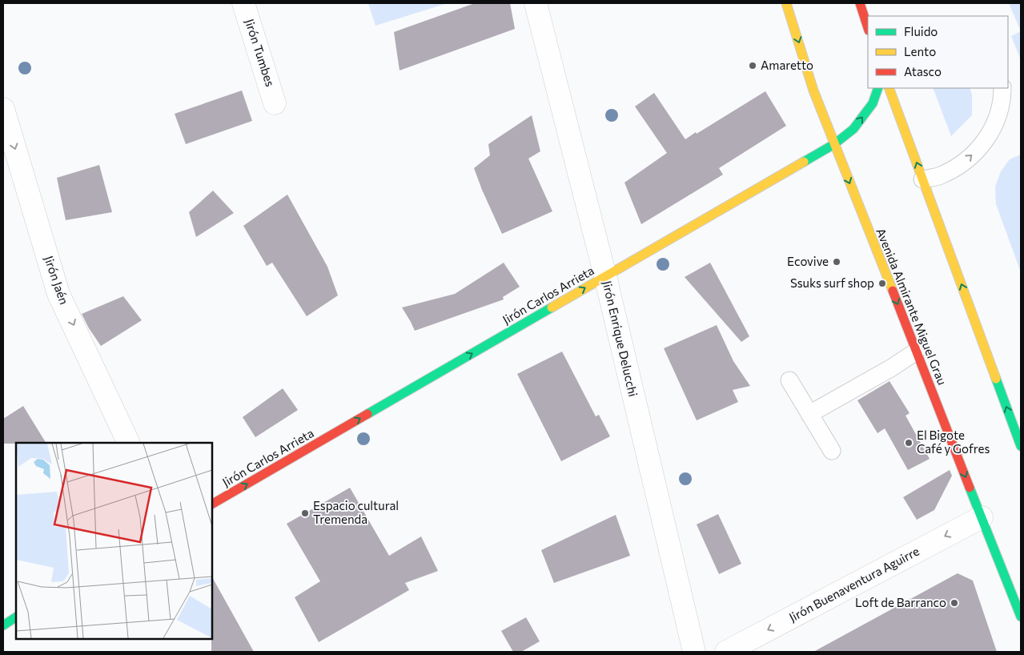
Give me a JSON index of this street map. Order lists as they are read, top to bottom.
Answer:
{
  "streets": {
    "main road": ["Jirón Carlos Arrieta", "Avenida Almirante Miguel Grau"],
    "street": [
      "Jirón Tumbes",
      "Jirón Jaén",
      "Jirón Enrique Delucchi",
      "Jirón Buenaventura Aguirre"
    ]
  },
  "crossings": [
    ["Jirón Carlos Arrieta", "Avenida Almirante Miguel Grau"],
    ["Jirón Carlos Arrieta", "Jirón Enrique Delucchi"],
    ["Avenida Almirante Miguel Grau", "Jirón Buenaventura Aguirre"]
  ],
  "one_way": ["Jirón Jaén", "Jirón Carlos Arrieta", "Jirón Buenaventura Aguirre"],
  "places": [
    "Amaretto",
    "Ecovive",
    "Ssuks surf shop",
    "El Bigote Café y Gofres",
    "Espacio cultural Tremenda",
    "Loft de Barranco"
  ],
  "legend": ["Fluido", "Lento", "Atasco"]
}
